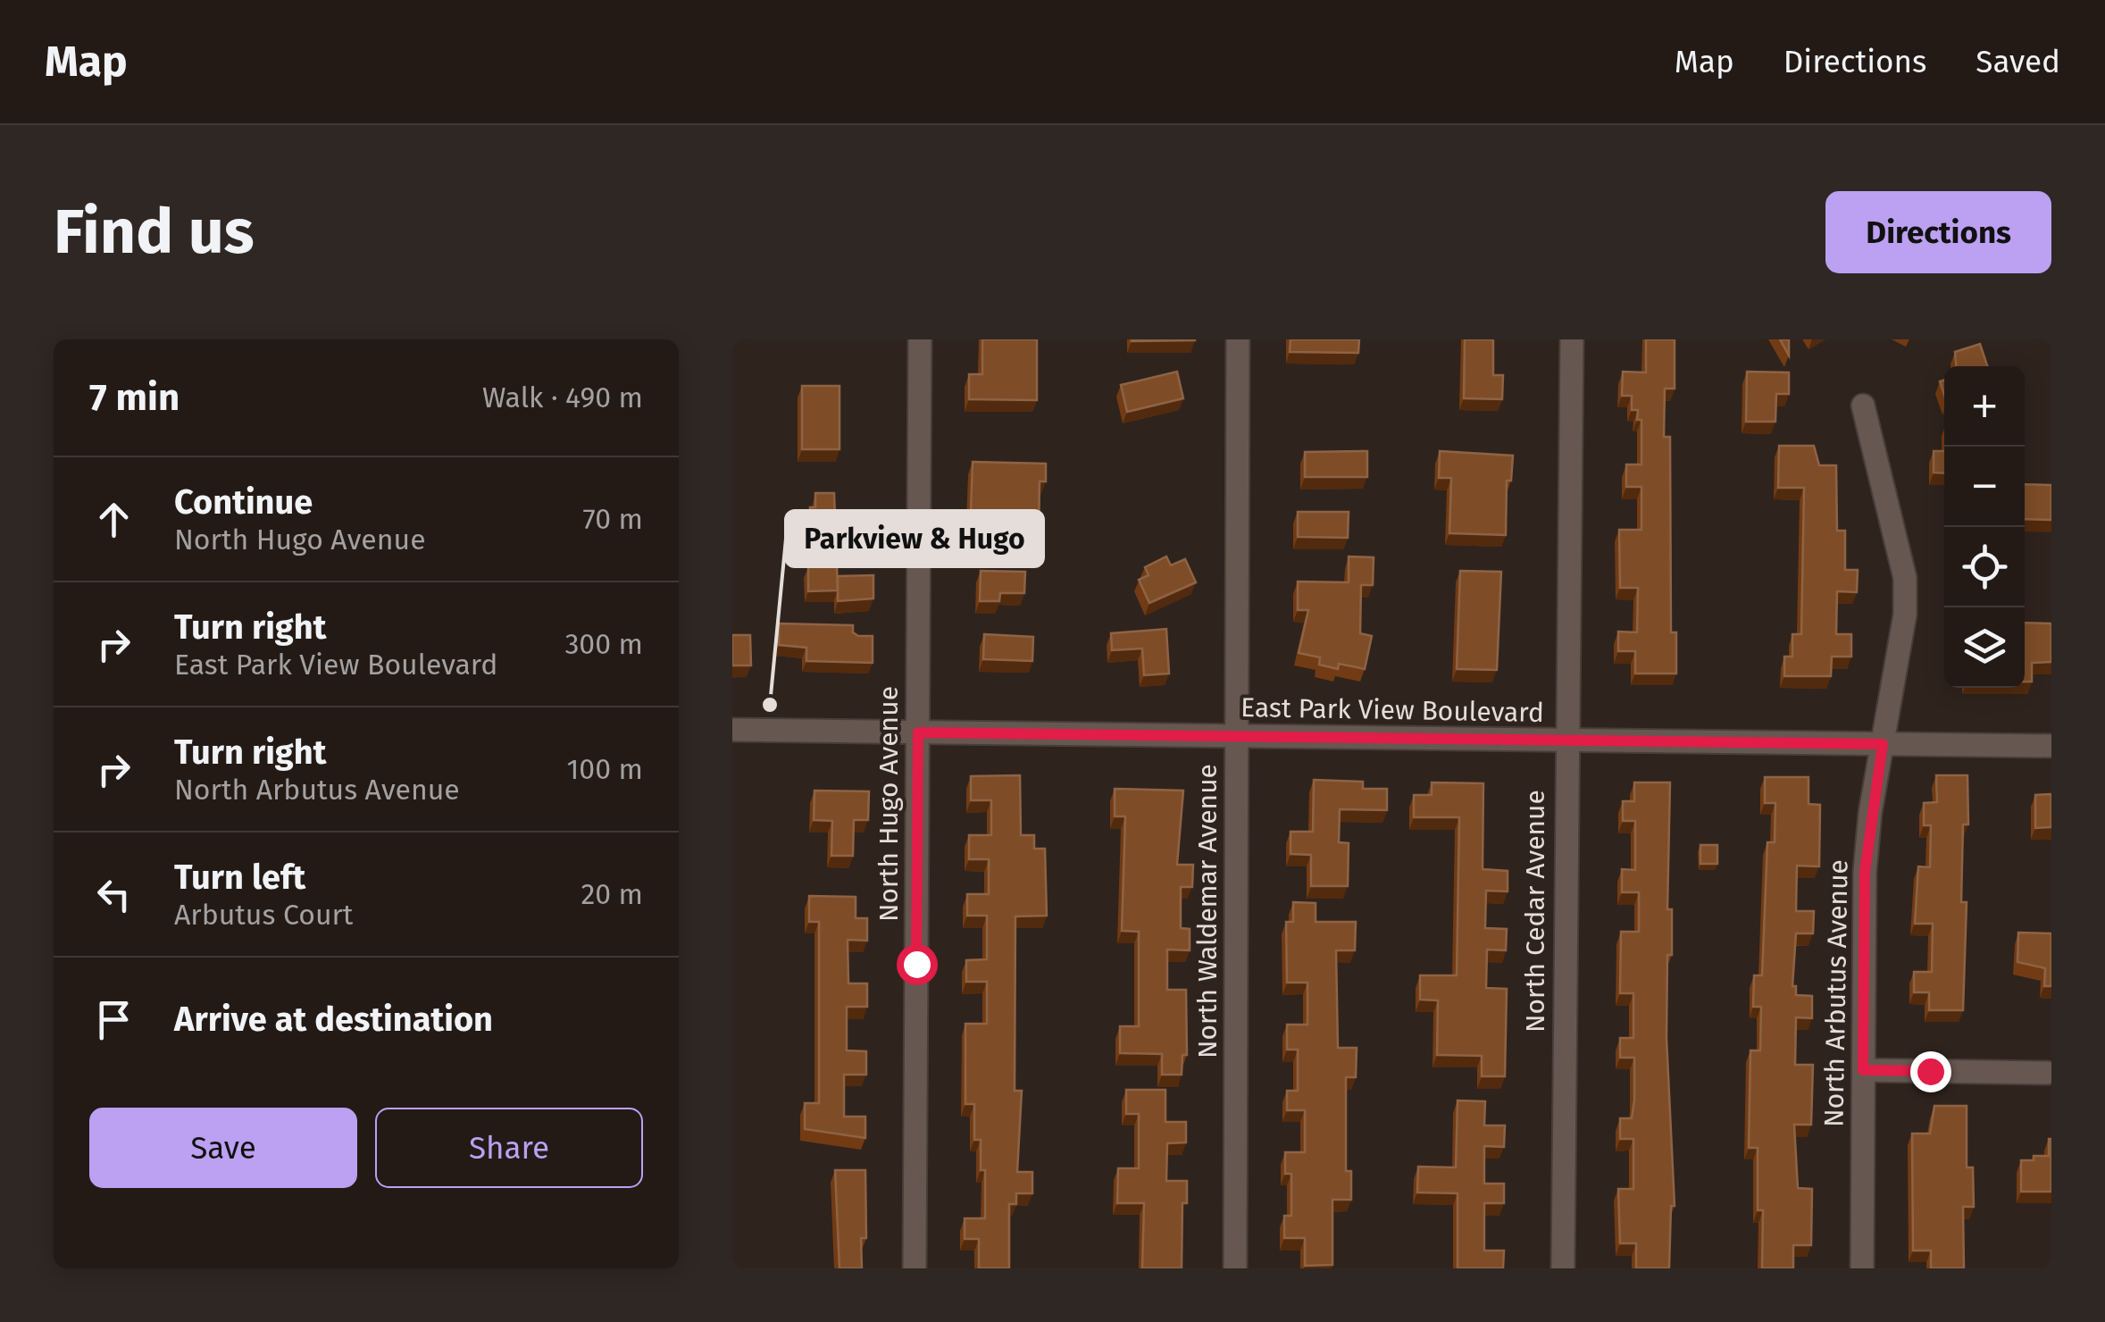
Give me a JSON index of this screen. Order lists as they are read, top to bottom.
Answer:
{
  "streets": {
    "street": [
      "East Park View Boulevard",
      "North Hugo Avenue",
      "North Waldemar Avenue",
      "North Cedar Avenue",
      "North Arbutus Avenue"
    ]
  },
  "crossings": [
    ["East Park View Boulevard", "North Hugo Avenue"],
    ["East Park View Boulevard", "North Waldemar Avenue"],
    ["East Park View Boulevard", "North Cedar Avenue"],
    ["East Park View Boulevard", "North Arbutus Avenue"]
  ],
  "places": ["Parkview & Hugo"],
  "page": {
    "header": "Map",
    "nav": ["Map", "Directions", "Saved"],
    "buttons": [
      "Directions",
      ["Save", "Share"]
    ],
    "title": "Find us",
    "heading": ["7 min", "Walk · 490 m"],
    "map_buttons": ["+", "−"],
    "list": [
      ["Continue", "North Hugo Avenue", "70 m"],
      ["Turn right", "East Park View Boulevard", "300 m"],
      ["Turn right", "North Arbutus Avenue", "100 m"],
      ["Turn left", "Arbutus Court", "20 m"],
      "Arrive at destination"
    ]
  }
}
